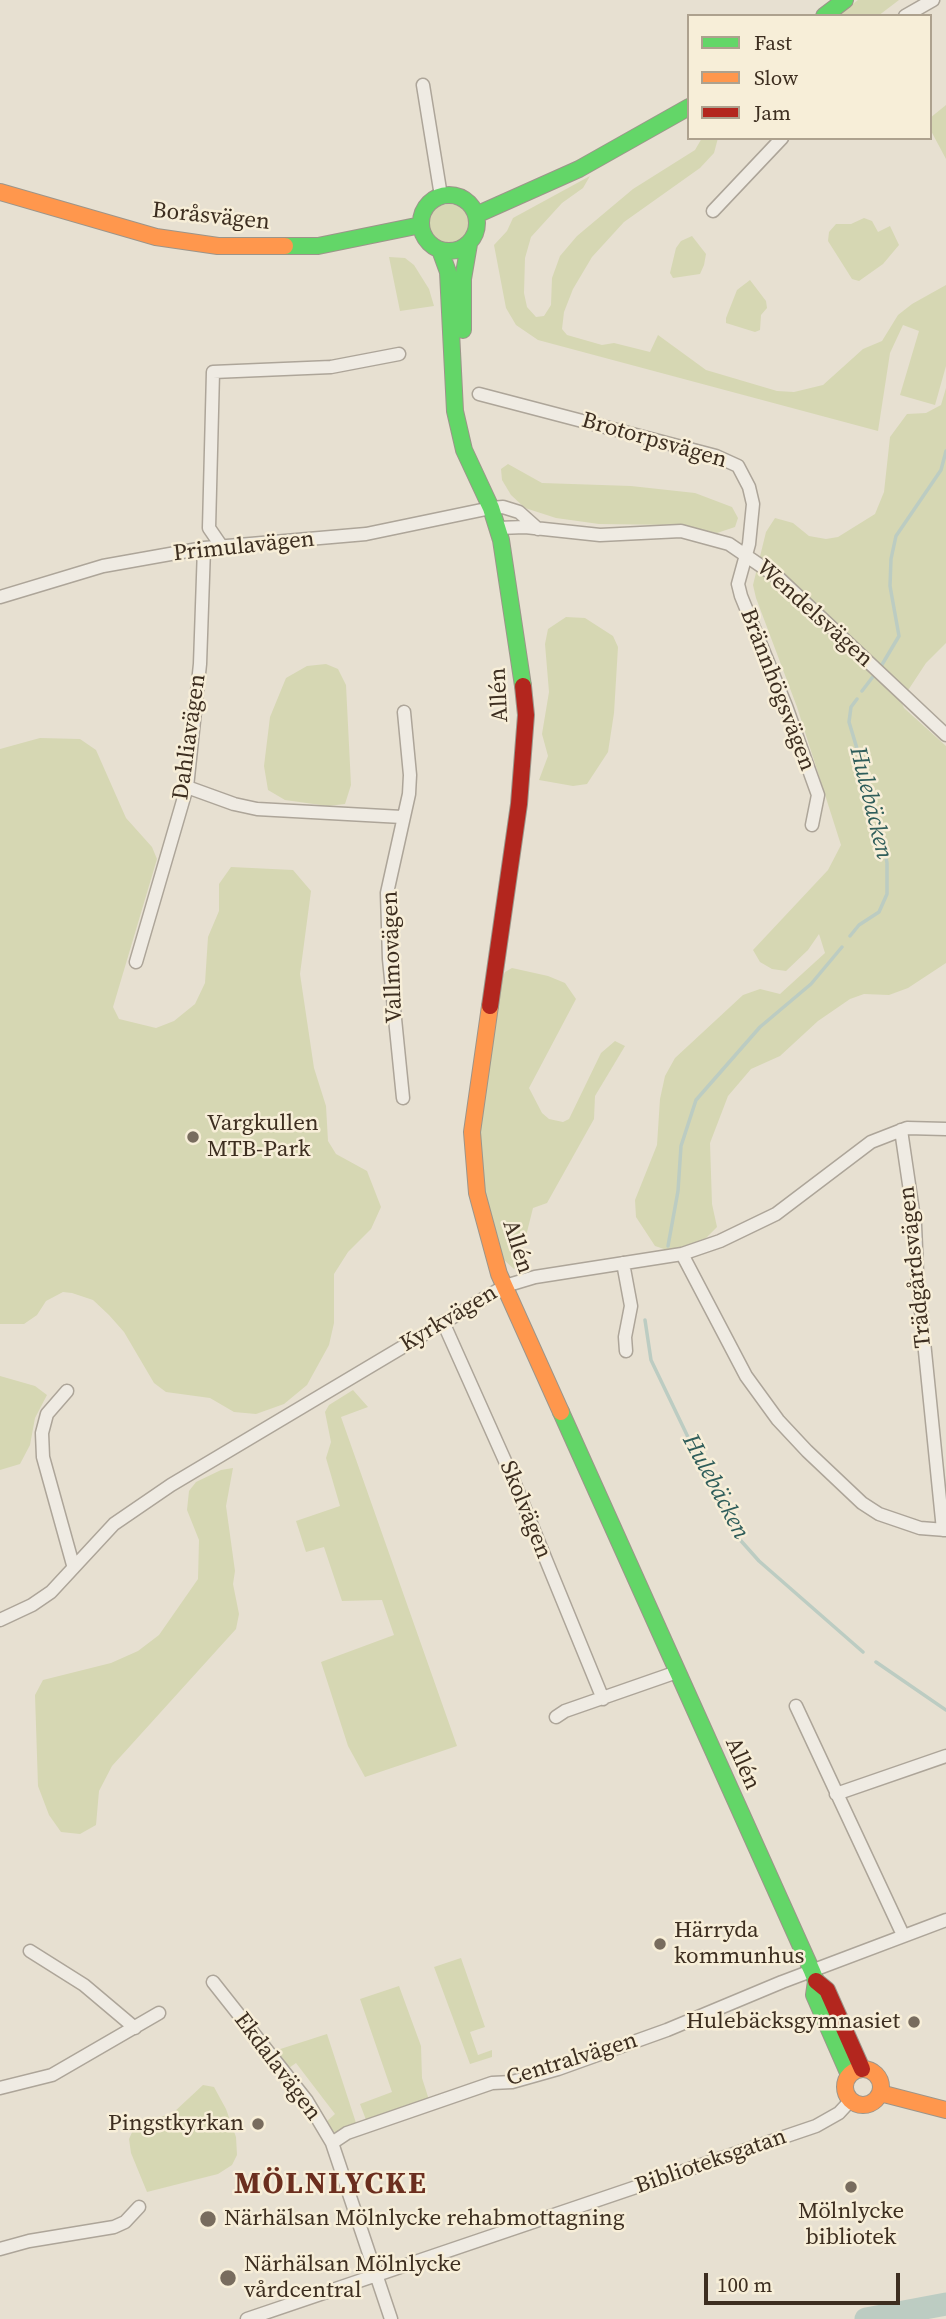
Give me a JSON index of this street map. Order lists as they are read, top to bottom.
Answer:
{
  "streets": {
    "street": [
      "Boråsvägen",
      "Brotorpsvägen",
      "Primulavägen",
      "Wendelsvägen",
      "Brännhögsvägen",
      "Allén",
      "Dahliavägen",
      "Vallmovägen",
      "Trädgårdsvägen",
      "Kyrkvägen",
      "Skolvägen",
      "Centralvägen",
      "Ekdalavägen",
      "Biblioteksgatan"
    ]
  },
  "crossings": [
    ["Boråsvägen", "Allén"],
    ["Brotorpsvägen", "Wendelsvägen"],
    ["Brotorpsvägen", "Brännhögsvägen"],
    ["Primulavägen", "Wendelsvägen"],
    ["Primulavägen", "Allén"],
    ["Primulavägen", "Dahliavägen"],
    ["Wendelsvägen", "Brännhögsvägen"],
    ["Wendelsvägen", "Allén"],
    ["Allén", "Kyrkvägen"],
    ["Allén", "Centralvägen"],
    ["Allén", "Biblioteksgatan"],
    ["Trädgårdsvägen", "Kyrkvägen"],
    ["Kyrkvägen", "Skolvägen"],
    ["Centralvägen", "Ekdalavägen"],
    ["Ekdalavägen", "Biblioteksgatan"]
  ],
  "districts": ["MÖLNLYCKE"],
  "water": ["Hulebäcken"],
  "places": [
    "Vargkullen MTB-Park",
    "Härryda kommunhus",
    "Hulebäcksgymnasiet",
    "Pingstkyrkan",
    "Mölnlycke bibliotek",
    "Närhälsan Mölnlycke rehabmottagning",
    "Närhälsan Mölnlycke vårdcentral"
  ],
  "legend": ["Fast", "Slow", "Jam"],
  "scale_bar": "100 m"
}
